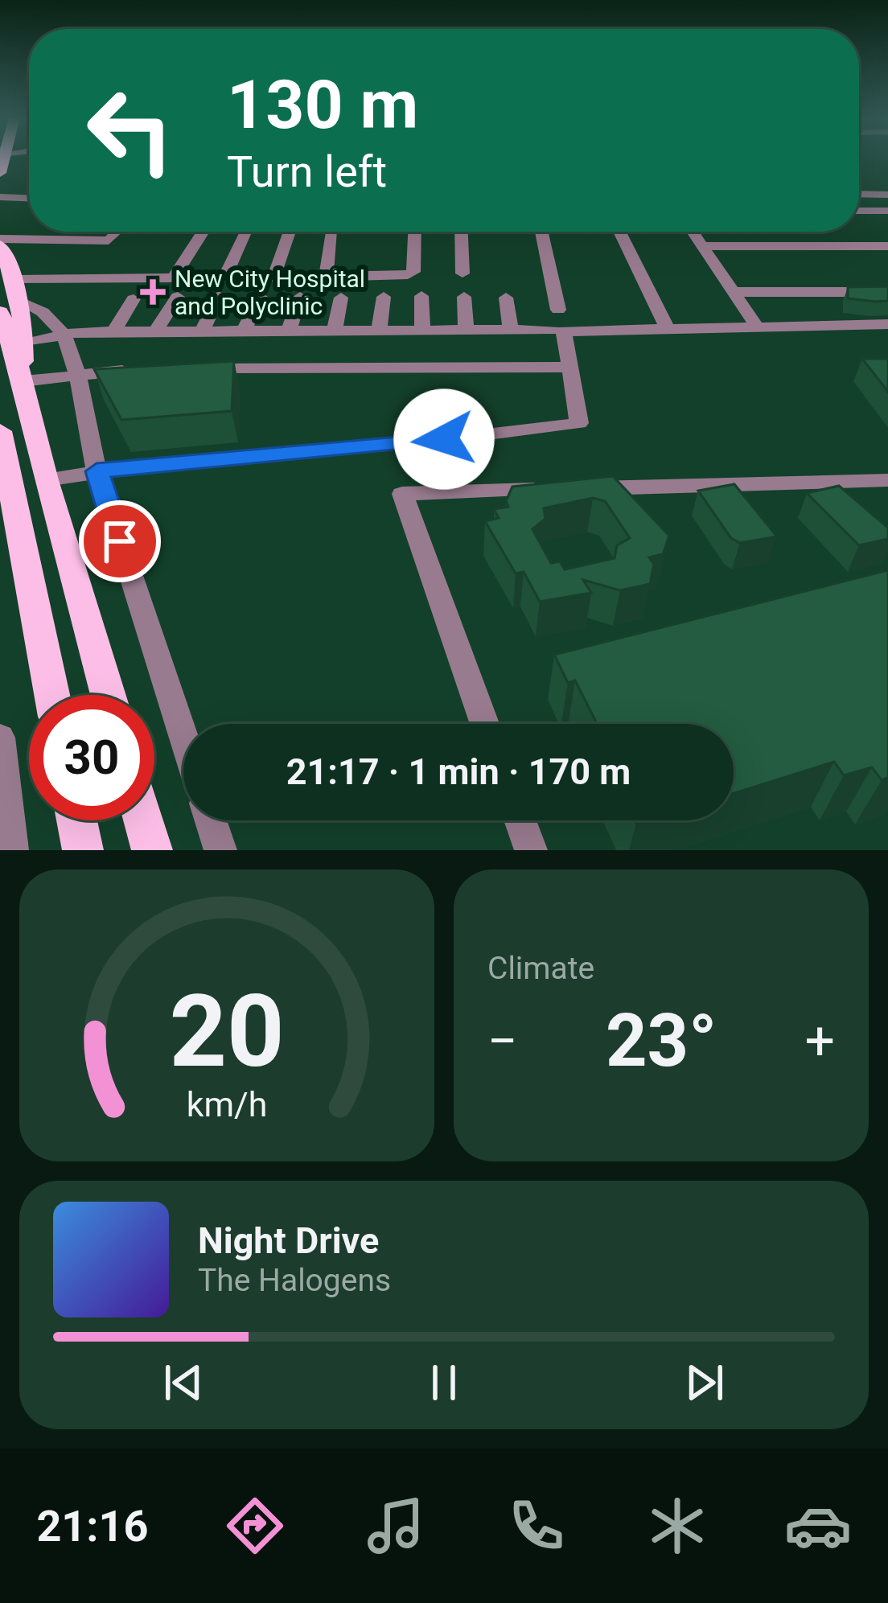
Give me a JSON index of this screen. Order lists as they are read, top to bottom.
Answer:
{
  "places": {
    "health": ["New City Hospital and Polyclinic"]
  },
  "page": {
    "turn": ["130 m", "Turn left"],
    "limit": "30",
    "trip": "21:17 · 1 min · 170 m",
    "tile": "Climate",
    "heat": ["−", "23°", "+"],
    "song": ["Night Drive", "The Halogens"],
    "tabs": "21:16",
    "gauge": ["20", "km/h"]
  }
}
